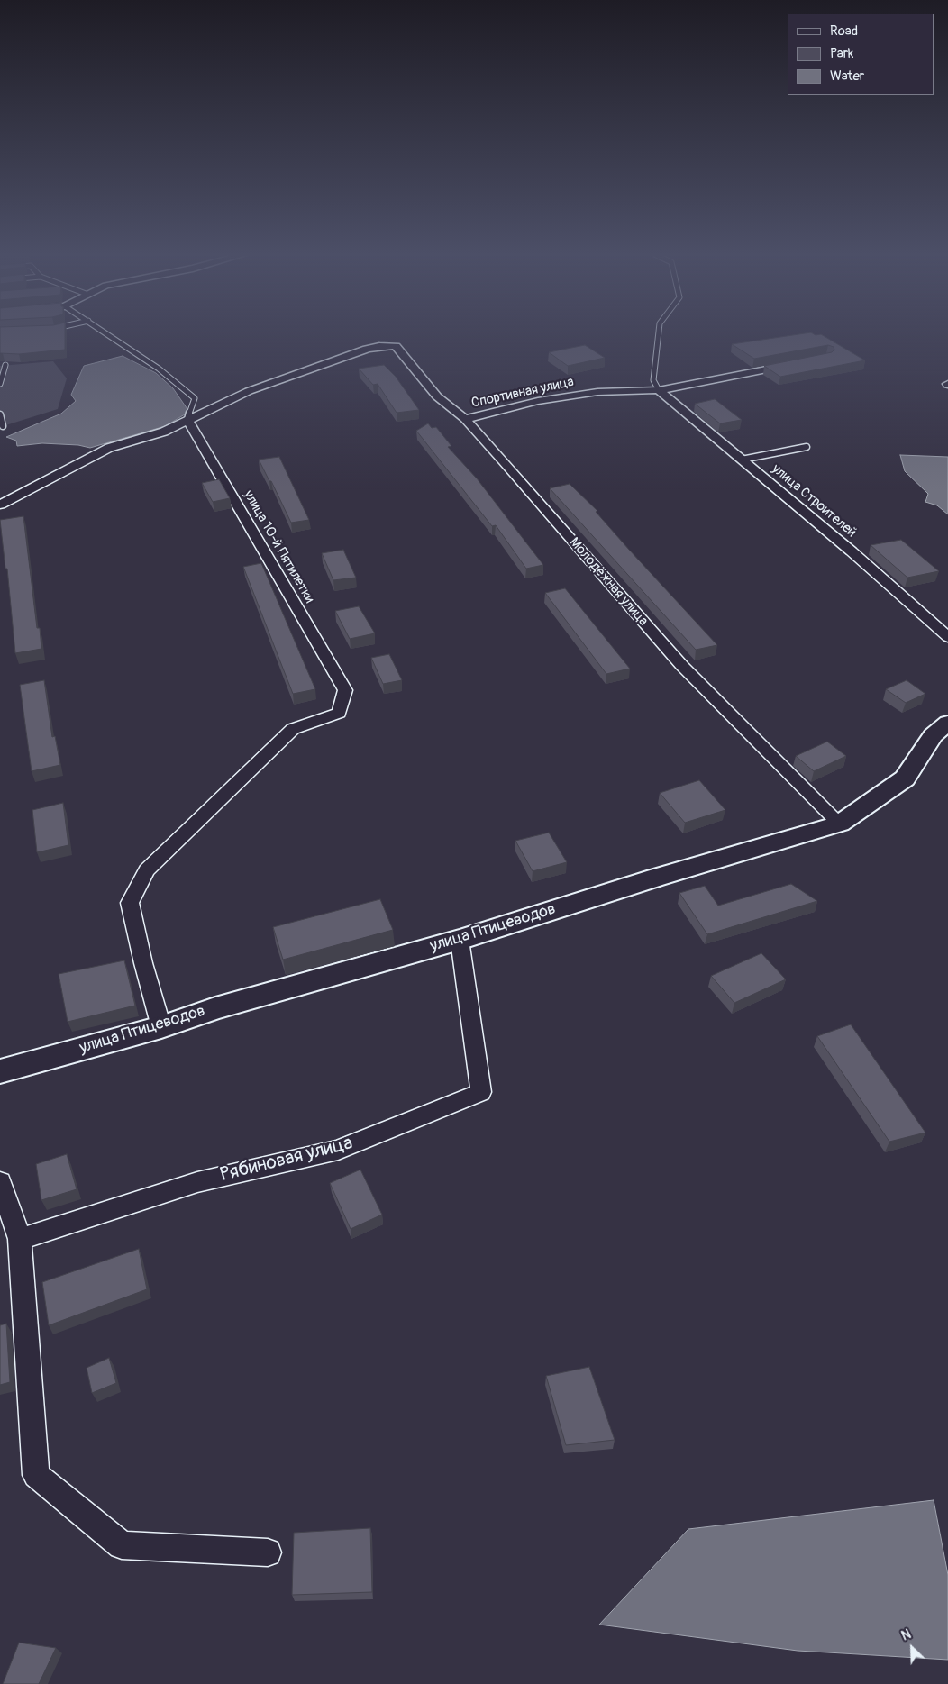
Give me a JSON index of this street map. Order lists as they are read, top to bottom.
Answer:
{
  "streets": {
    "street": [
      "Спортивная улица",
      "улица Строителей",
      "улица 10-й Пятилетки",
      "Молодёжная улица",
      "улица Птицеводов",
      "Рябиновая улица"
    ]
  },
  "crossings": [
    ["Спортивная улица", "улица Строителей"],
    ["Спортивная улица", "Молодёжная улица"],
    ["улица 10-й Пятилетки", "Молодёжная улица"],
    ["улица 10-й Пятилетки", "улица Птицеводов"],
    ["Молодёжная улица", "улица Птицеводов"],
    ["улица Птицеводов", "Рябиновая улица"]
  ],
  "legend": ["Road", "Park", "Water"],
  "north": "top left"
}
